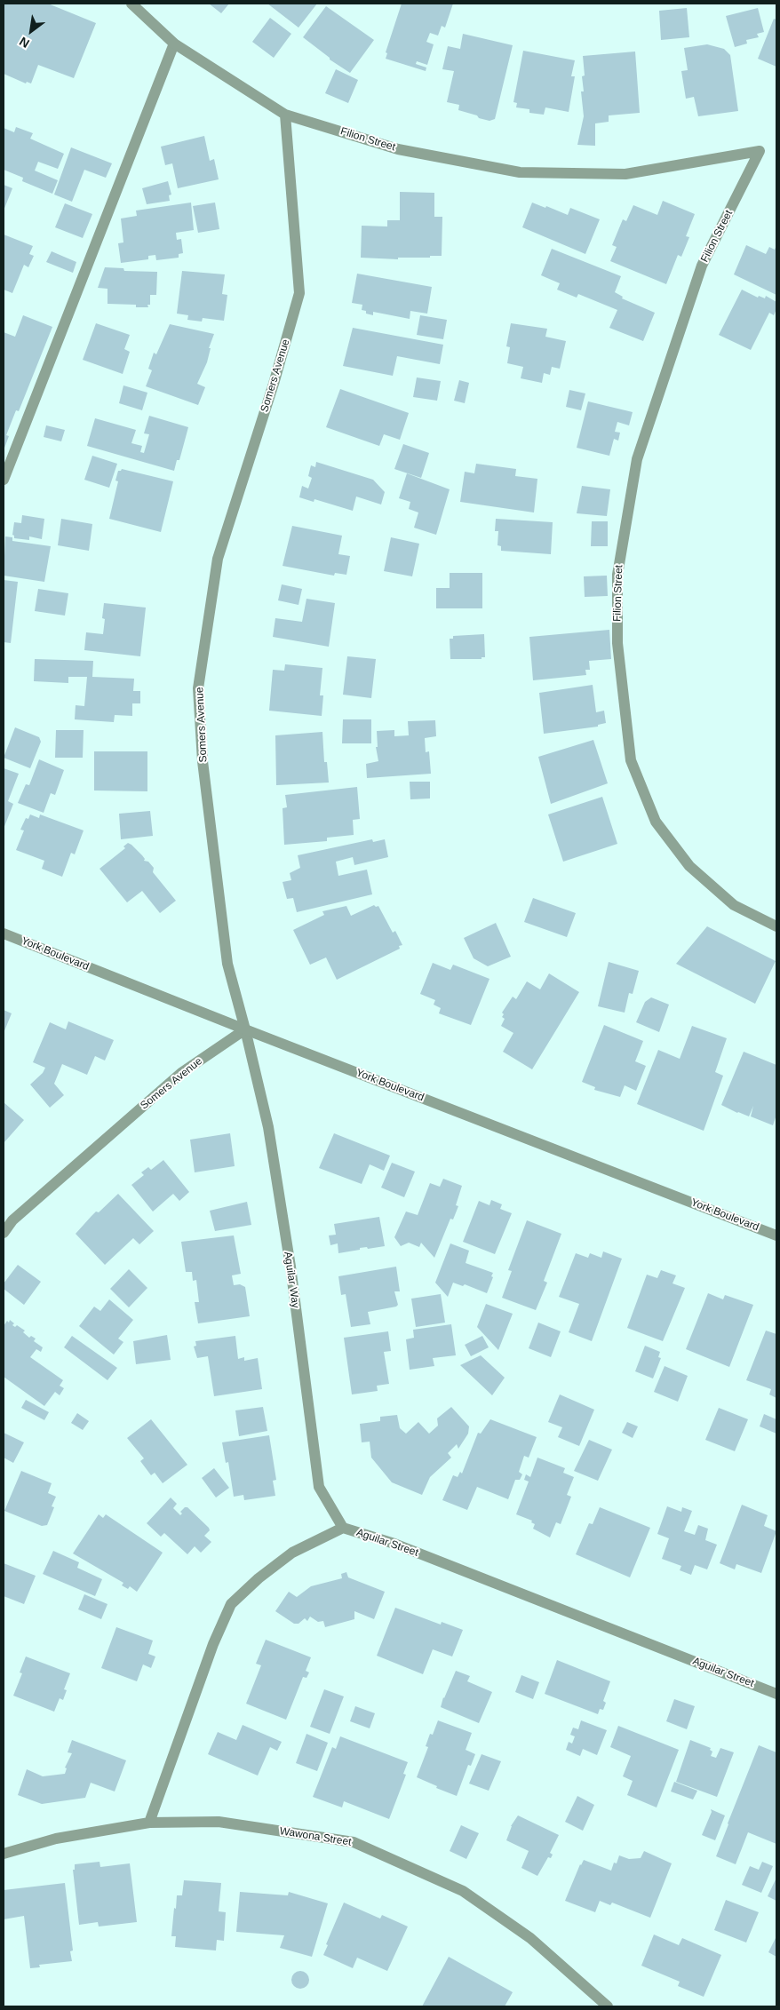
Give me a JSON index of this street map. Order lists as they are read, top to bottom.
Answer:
{
  "streets": {
    "street": [
      "Filion Street",
      "Somers Avenue",
      "York Boulevard",
      "Aguilar Way",
      "Aguilar Street",
      "Wawona Street"
    ]
  },
  "crossings": [
    ["Filion Street", "Somers Avenue"],
    ["Somers Avenue", "York Boulevard"],
    ["Somers Avenue", "Aguilar Way"],
    ["York Boulevard", "Aguilar Way"],
    ["Aguilar Way", "Aguilar Street"],
    ["Aguilar Street", "Wawona Street"]
  ],
  "north": "bottom left"
}
